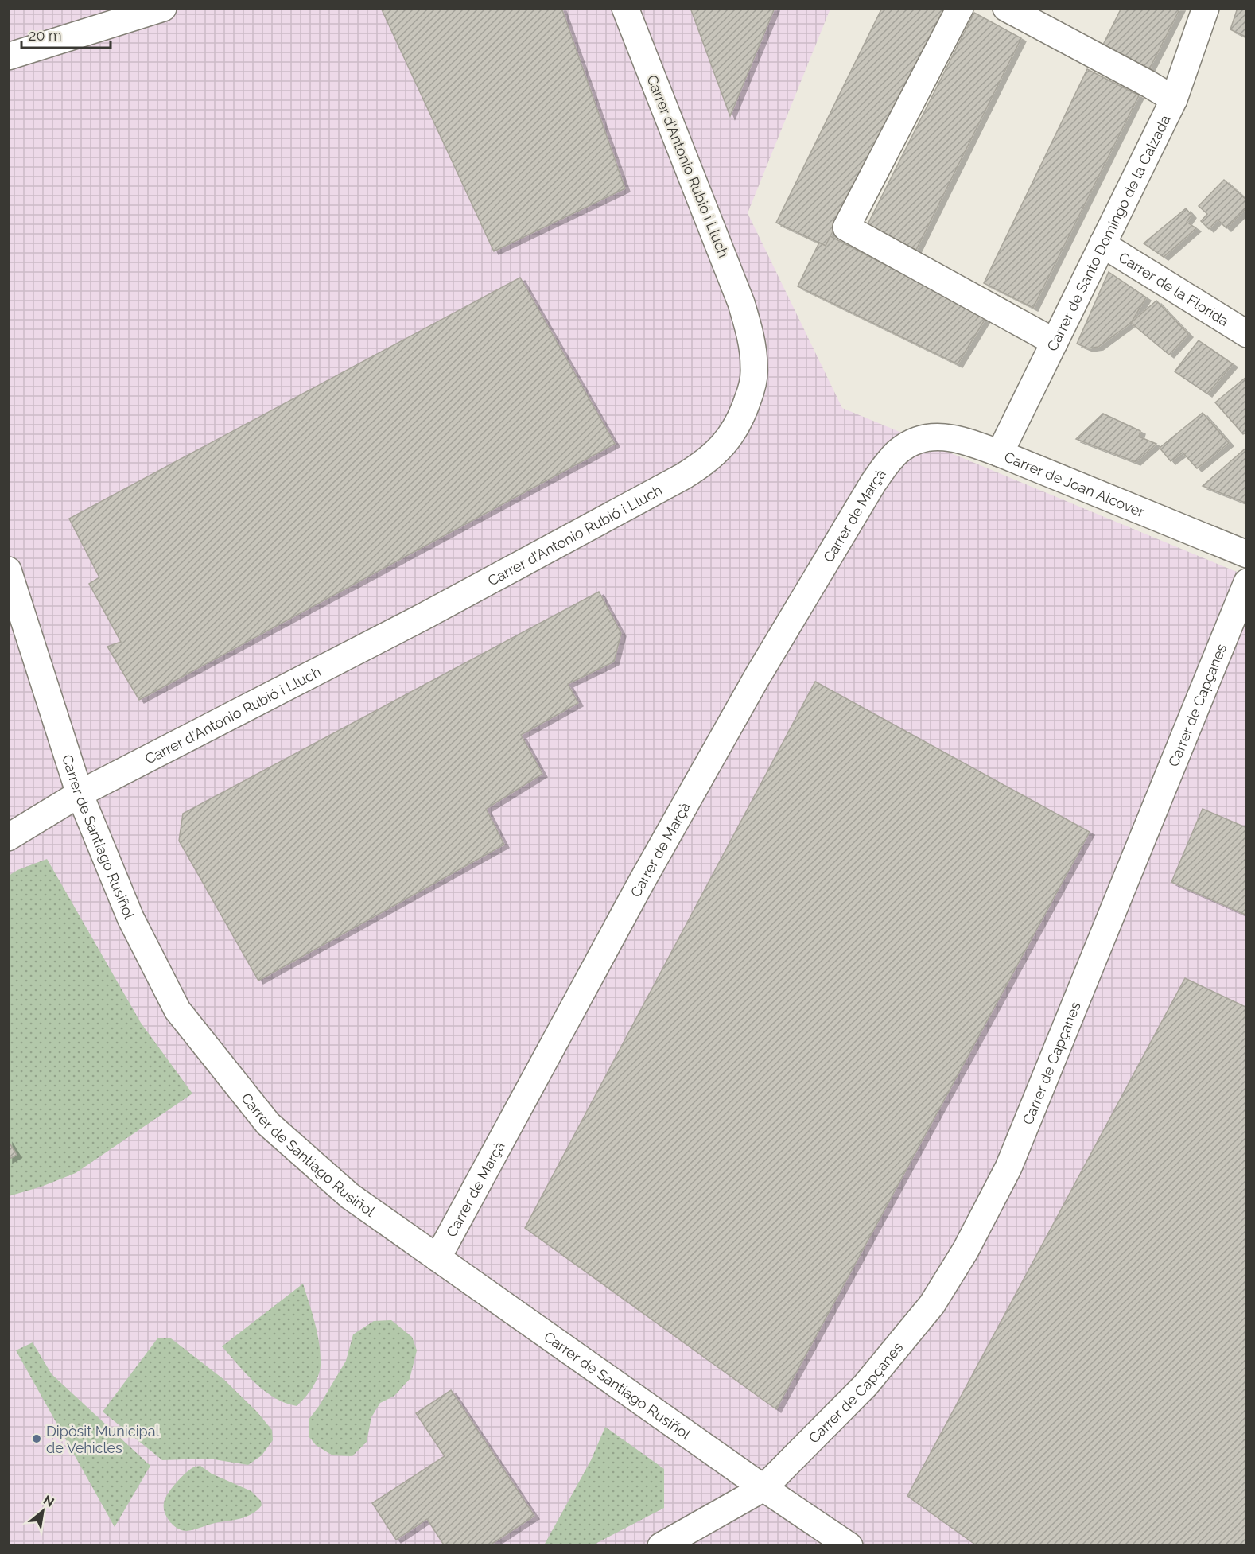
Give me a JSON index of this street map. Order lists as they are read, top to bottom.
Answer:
{
  "streets": {
    "street": [
      "Carrer d'Antonio Rubió i Lluch",
      "Carrer de Santo Domingo de la Calzada",
      "Carrer de la Florida",
      "Carrer de Joan Alcover",
      "Carrer de Marçà",
      "Carrer de Capçanes",
      "Carrer de Santiago Rusiñol"
    ]
  },
  "crossings": [
    ["Carrer d'Antonio Rubió i Lluch", "Carrer de Santiago Rusiñol"],
    ["Carrer de Santo Domingo de la Calzada", "Carrer de la Florida"],
    ["Carrer de Santo Domingo de la Calzada", "Carrer de Joan Alcover"],
    ["Carrer de Joan Alcover", "Carrer de Marçà"],
    ["Carrer de Marçà", "Carrer de Santiago Rusiñol"],
    ["Carrer de Capçanes", "Carrer de Santiago Rusiñol"]
  ],
  "places": ["Dipòsit Municipal de Vehicles"],
  "scale_bar": "20 m",
  "north": "top right"
}
